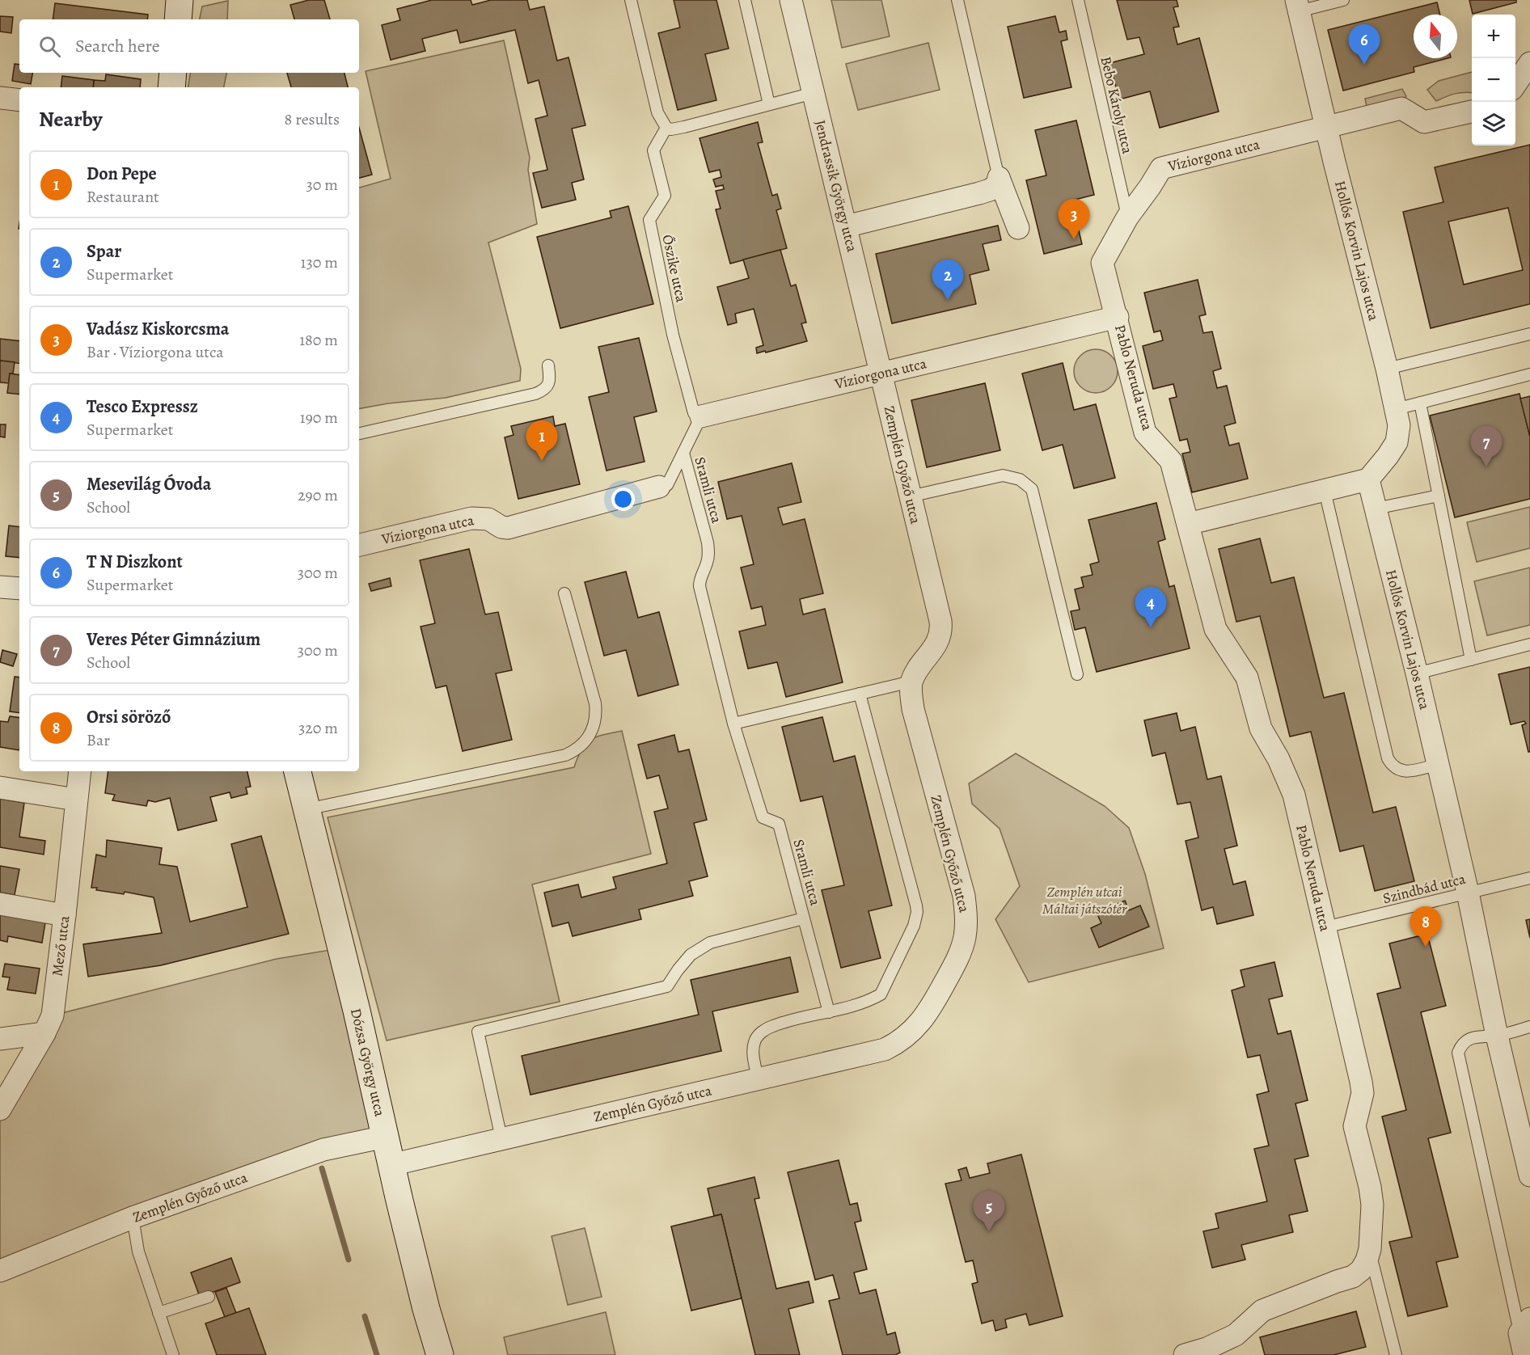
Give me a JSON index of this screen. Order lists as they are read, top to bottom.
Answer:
{
  "streets": {
    "street": [
      "Víziorgona utca",
      "Jendrassik György utca",
      "Hollós Korvin Lajos utca",
      "Pablo Neruda utca",
      "Zemplén Győző utca",
      "Mező utca",
      "Dózsa György utca"
    ],
    "lane": [
      "Bebo Károly utca",
      "Őszike utca",
      "Sramli utca",
      "Szindbád utca"
    ]
  },
  "crossings": [
    ["Bebo Károly utca", "Víziorgona utca"],
    ["Víziorgona utca", "Jendrassik György utca"],
    ["Víziorgona utca", "Hollós Korvin Lajos utca"],
    ["Víziorgona utca", "Őszike utca"],
    ["Víziorgona utca", "Pablo Neruda utca"],
    ["Víziorgona utca", "Zemplén Győző utca"],
    ["Víziorgona utca", "Sramli utca"],
    ["Jendrassik György utca", "Zemplén Győző utca"],
    ["Hollós Korvin Lajos utca", "Szindbád utca"],
    ["Pablo Neruda utca", "Szindbád utca"],
    ["Zemplén Győző utca", "Sramli utca"],
    ["Zemplén Győző utca", "Dózsa György utca"]
  ],
  "parks": ["Zemplén utcai Máltai játszótér"],
  "north": "top",
  "page": {
    "map_buttons": ["+", "−"],
    "search": "Search here",
    "pins": [
      "6",
      "3",
      "2",
      "1",
      "7",
      "4",
      "8",
      "5"
    ],
    "heading": ["Nearby", "8 results"],
    "list": [
      {
        "mark": "1",
        "name": "Don Pepe",
        "note": "Restaurant",
        "value": "30 m"
      },
      {
        "mark": "2",
        "name": "Spar",
        "note": "Supermarket",
        "value": "130 m"
      },
      {
        "mark": "3",
        "name": "Vadász Kiskorcsma",
        "note": "Bar · Víziorgona utca",
        "value": "180 m"
      },
      {
        "mark": "4",
        "name": "Tesco Expressz",
        "note": "Supermarket",
        "value": "190 m"
      },
      {
        "mark": "5",
        "name": "Mesevilág Óvoda",
        "note": "School",
        "value": "290 m"
      },
      {
        "mark": "6",
        "name": "T N Diszkont",
        "note": "Supermarket",
        "value": "300 m"
      },
      {
        "mark": "7",
        "name": "Veres Péter Gimnázium",
        "note": "School",
        "value": "300 m"
      },
      {
        "mark": "8",
        "name": "Orsi söröző",
        "note": "Bar",
        "value": "320 m"
      }
    ]
  }
}
